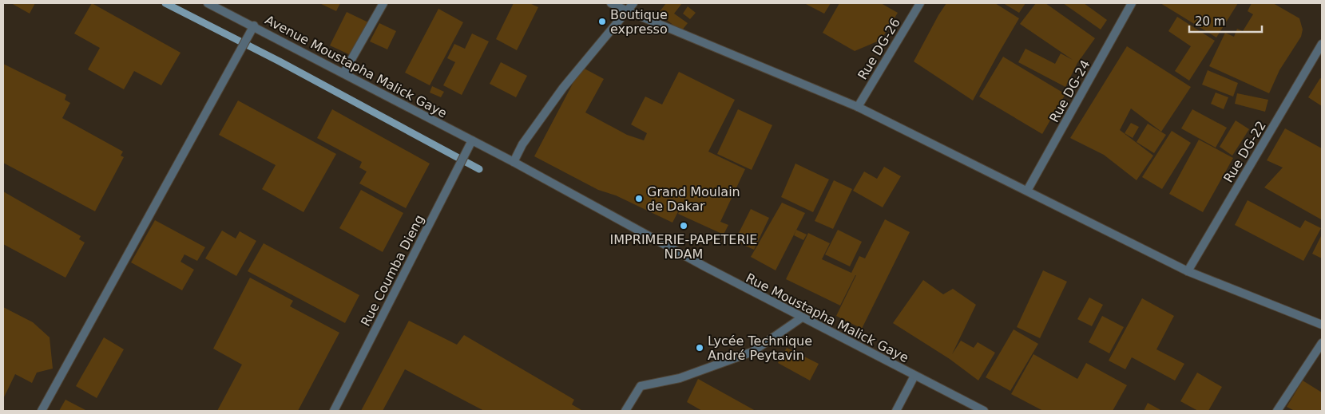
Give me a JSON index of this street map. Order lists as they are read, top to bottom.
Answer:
{
  "streets": {
    "street": [
      "Rue DG-26",
      "Avenue Moustapha Malick Gaye",
      "Rue DG-24",
      "Rue DG-22",
      "Rue Coumba Dieng",
      "Rue Moustapha Malick Gaye"
    ]
  },
  "crossings": [
    ["Avenue Moustapha Malick Gaye", "Rue Coumba Dieng"],
    ["Avenue Moustapha Malick Gaye", "Rue Moustapha Malick Gaye"],
    ["Rue Coumba Dieng", "Rue Moustapha Malick Gaye"]
  ],
  "places": [
    "Boutique expresso",
    "Grand Moulain de Dakar",
    "IMPRIMERIE-PAPETERIE NDAM",
    "Lycée Technique André Peytavin"
  ],
  "scale_bar": "20 m"
}
